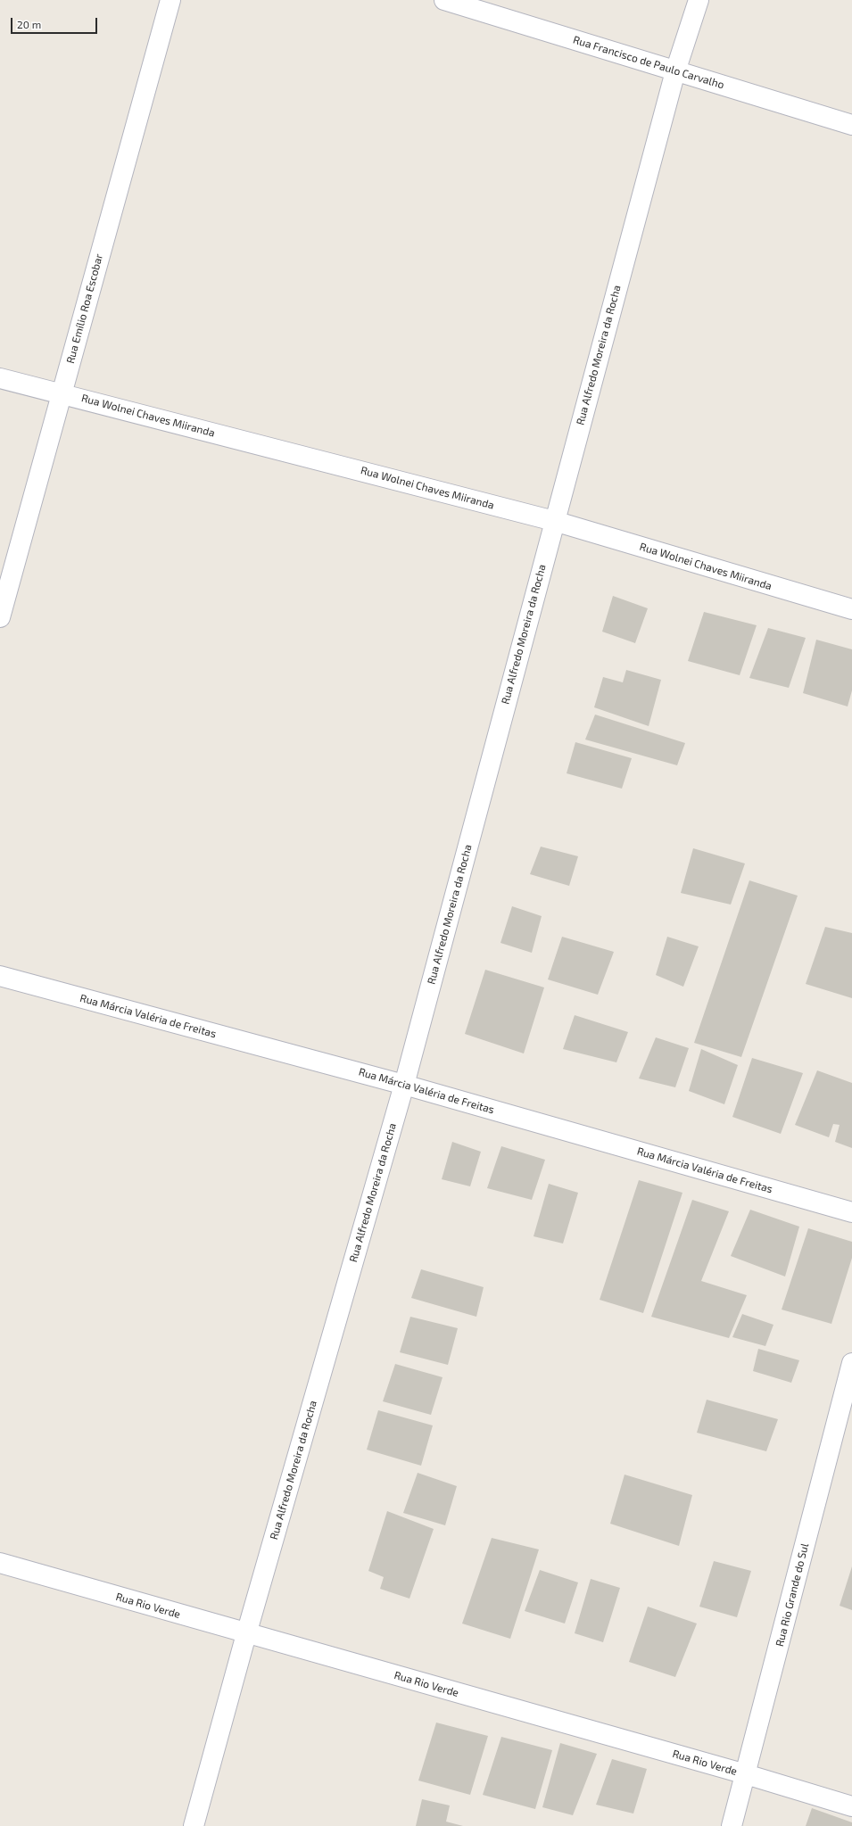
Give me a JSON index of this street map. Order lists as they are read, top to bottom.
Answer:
{
  "streets": {
    "street": [
      "Rua Francisco de Paulo Carvalho",
      "Rua Emílio Roa Escobar",
      "Rua Alfredo Moreira da Rocha",
      "Rua Wolnei Chaves Miiranda",
      "Rua Márcia Valéria de Freitas",
      "Rua Rio Grande do Sul",
      "Rua Rio Verde"
    ]
  },
  "crossings": [
    ["Rua Francisco de Paulo Carvalho", "Rua Alfredo Moreira da Rocha"],
    ["Rua Emílio Roa Escobar", "Rua Wolnei Chaves Miiranda"],
    ["Rua Alfredo Moreira da Rocha", "Rua Wolnei Chaves Miiranda"],
    ["Rua Alfredo Moreira da Rocha", "Rua Márcia Valéria de Freitas"],
    ["Rua Alfredo Moreira da Rocha", "Rua Rio Verde"],
    ["Rua Rio Grande do Sul", "Rua Rio Verde"]
  ],
  "scale_bar": "20 m"
}
